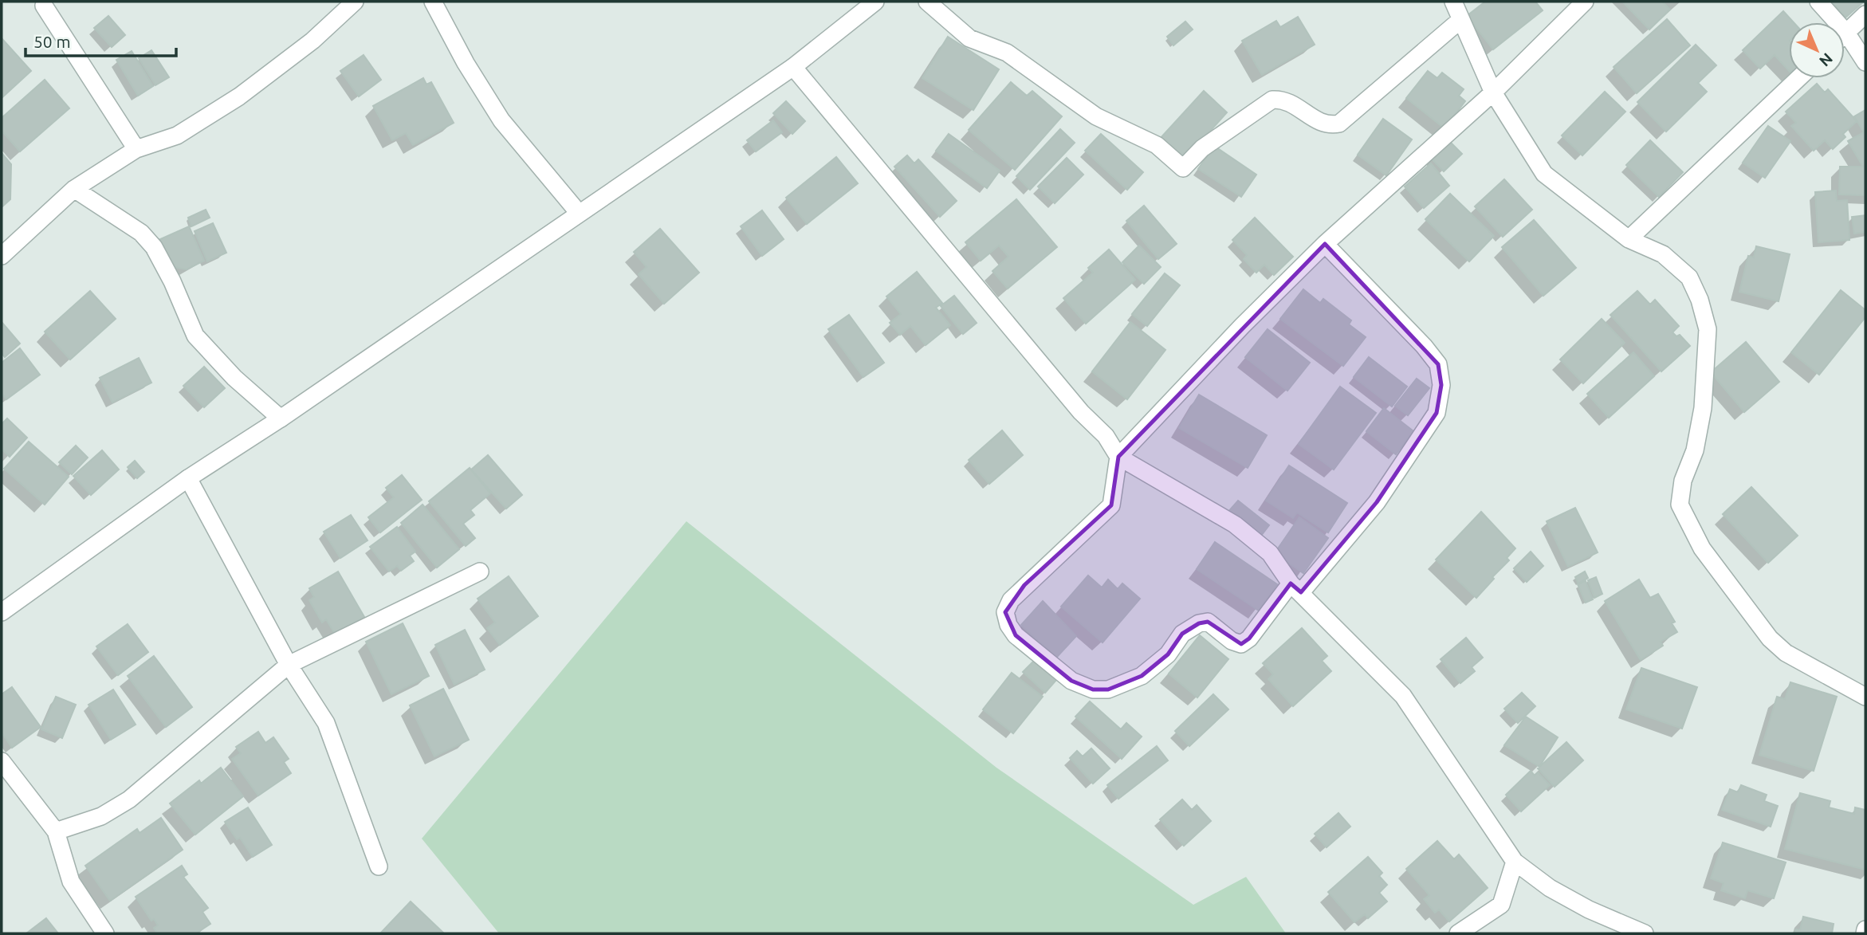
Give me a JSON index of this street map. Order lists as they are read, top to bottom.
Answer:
{
  "scale_bar": "50 m",
  "north": "bottom right"
}
